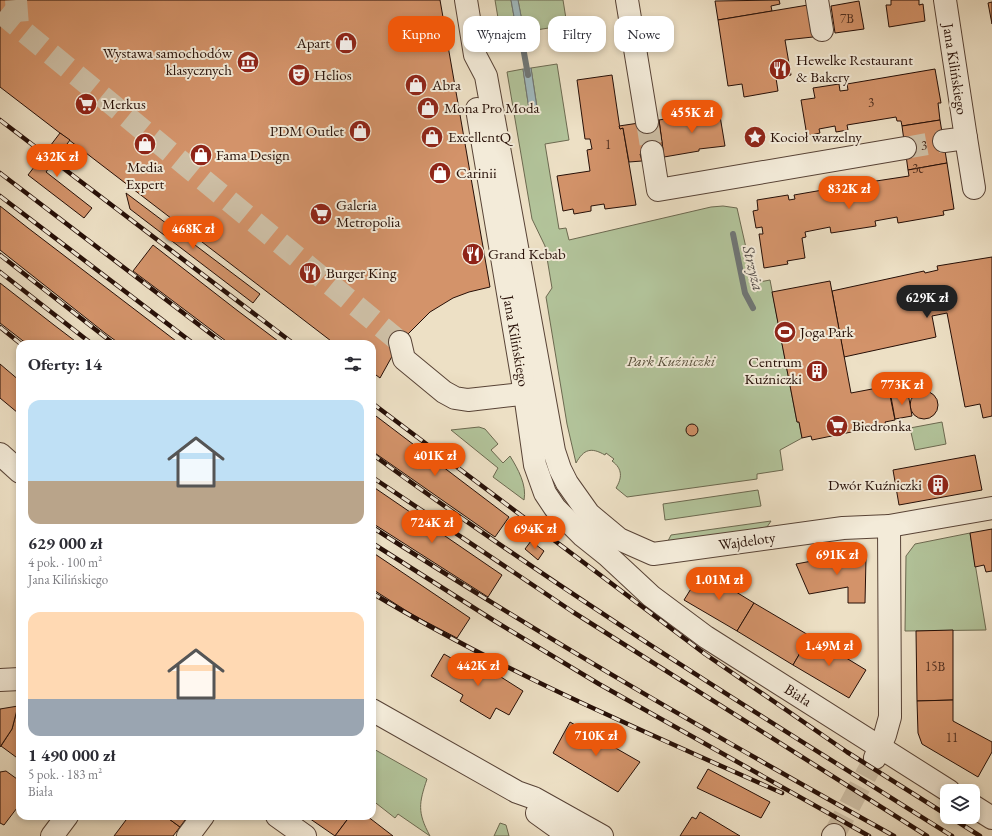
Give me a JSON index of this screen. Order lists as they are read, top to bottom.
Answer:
{
  "streets": {
    "street": ["Jana Kilińskiego", "Wajdeloty", "Biała"]
  },
  "crossings": [
    ["Jana Kilińskiego", "Wajdeloty"],
    ["Jana Kilińskiego", "Biała"]
  ],
  "water": ["Strzyża"],
  "parks": ["Park Kuźniczki"],
  "places": {
    "shop": [
      "Apart",
      "Abra",
      "Mona Pro Moda",
      "PDM Outlet",
      "ExcellentQ",
      "Media Expert",
      "Fama Design",
      "Carinii"
    ],
    "museum": ["Wystawa samochodów klasycznych"],
    "restaurant": ["Hewelke Restaurant & Bakery", "Grand Kebab", "Burger King"],
    "theatre": ["Helios"],
    "supermarket": ["Merkus", "Galeria Metropolia", "Biedronka"],
    "place": ["Kocioł warzelny"],
    "sports": ["Joga Park"],
    "building": ["Centrum Kuźniczki", "Dwór Kuźniczki"]
  },
  "house_numbers": [
    "7B",
    "3",
    "1",
    "3",
    "3c",
    "15B",
    "11"
  ],
  "page": {
    "chip": [
      "Kupno",
      "Wynajem",
      "Filtry",
      "Nowe"
    ],
    "price": [
      "455K zł",
      "432K zł",
      "832K zł",
      "468K zł",
      "629K zł",
      "773K zł",
      "401K zł",
      "724K zł",
      "694K zł",
      "691K zł",
      "1.01M zł",
      "1.49M zł",
      "442K zł",
      "710K zł"
    ],
    "heading": "Oferty: 14",
    "list": [
      {
        "name": "629 000 zł",
        "note": "4 pok. · 100 m² · Jana Kilińskiego"
      },
      {
        "name": "1 490 000 zł",
        "note": "5 pok. · 183 m² · Biała"
      }
    ]
  }
}
